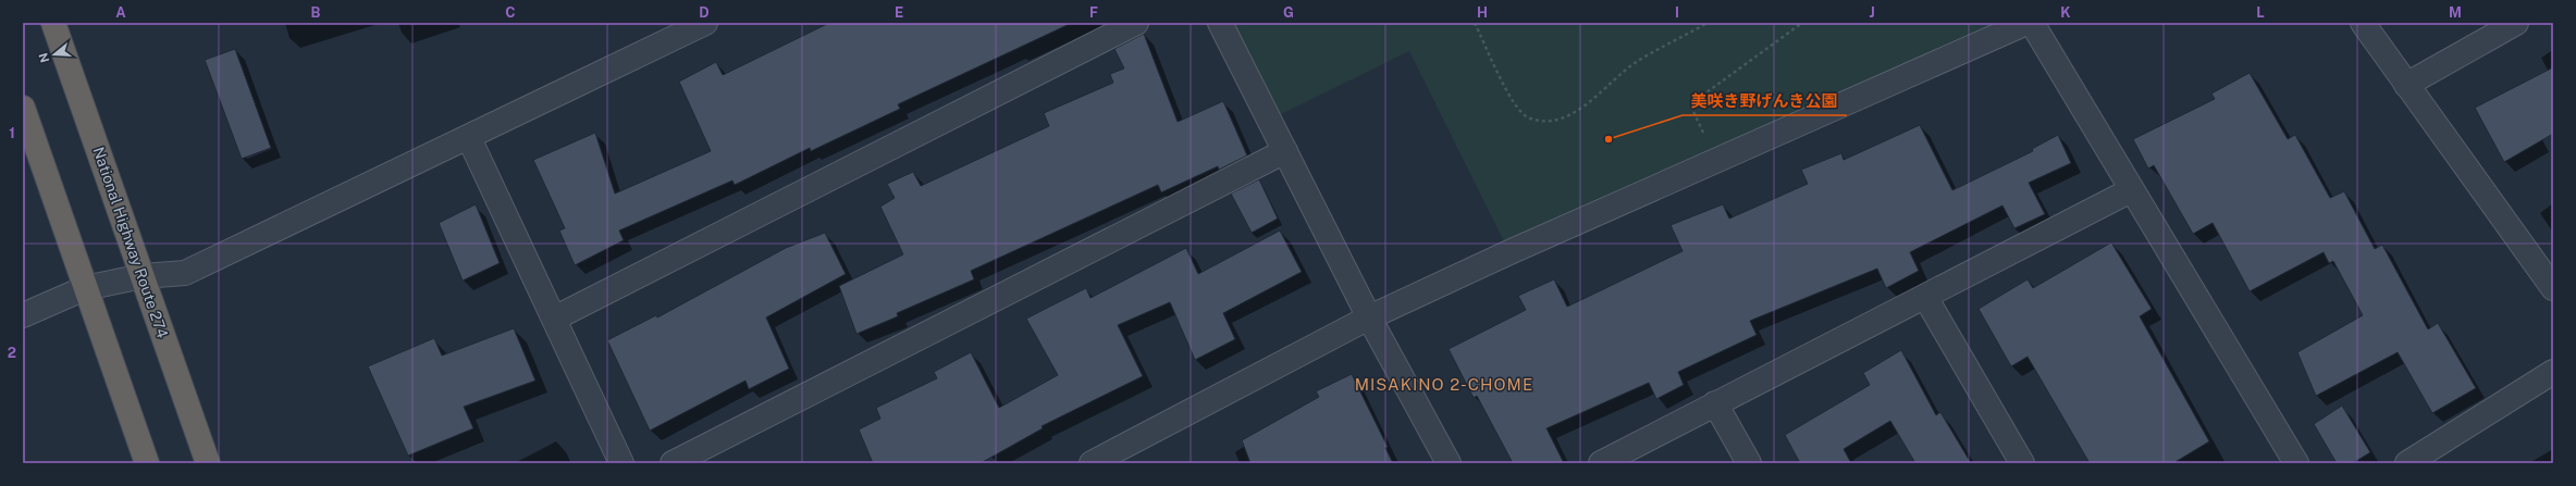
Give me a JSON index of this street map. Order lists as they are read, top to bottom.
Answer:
{
  "streets": {
    "highway": ["National Highway Route 274"]
  },
  "districts": ["MISAKINO 2-CHOME"],
  "places": ["美咲き野げんき公園"],
  "north": "left",
  "grid": {
    "columns": [
      "A",
      "B",
      "C",
      "D",
      "E",
      "F",
      "G",
      "H",
      "I",
      "J",
      "K",
      "L",
      "M"
    ],
    "rows": ["1", "2"]
  }
}
